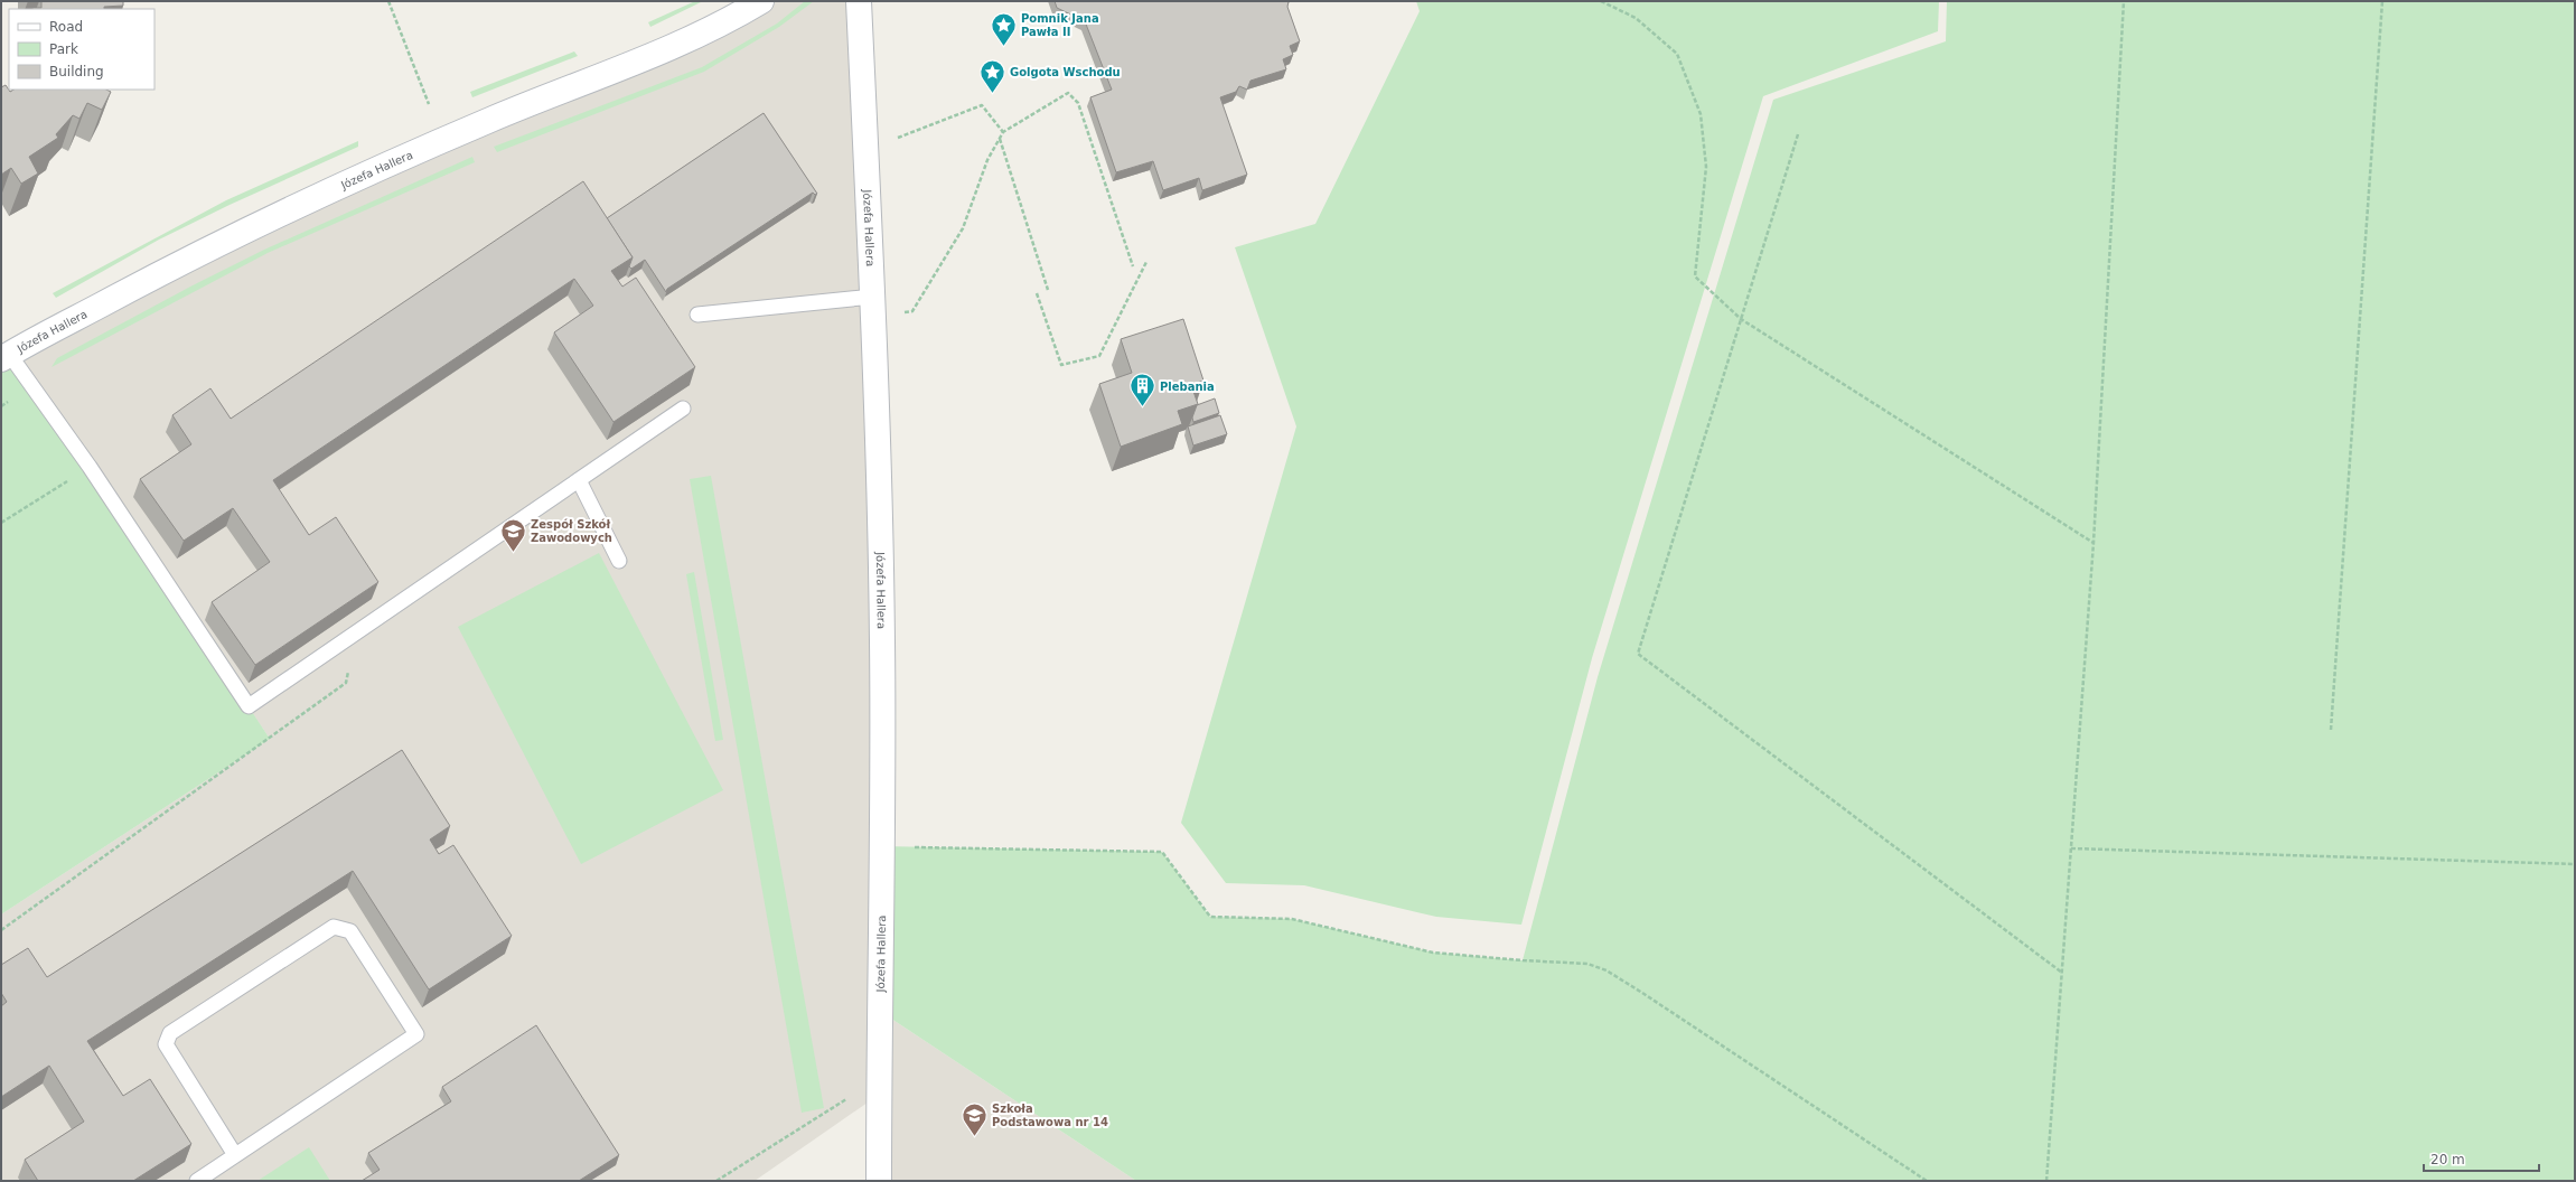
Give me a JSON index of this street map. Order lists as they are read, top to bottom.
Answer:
{
  "streets": {
    "street": ["Józefa Hallera"]
  },
  "places": {
    "place": ["Pomnik Jana Pawła II", "Golgota Wschodu"],
    "building": ["Plebania"],
    "school or university": ["Zespół Szkół Zawodowych", "Szkoła Podstawowa nr 14"]
  },
  "legend": ["Road", "Park", "Building"],
  "scale_bar": "20 m"
}
